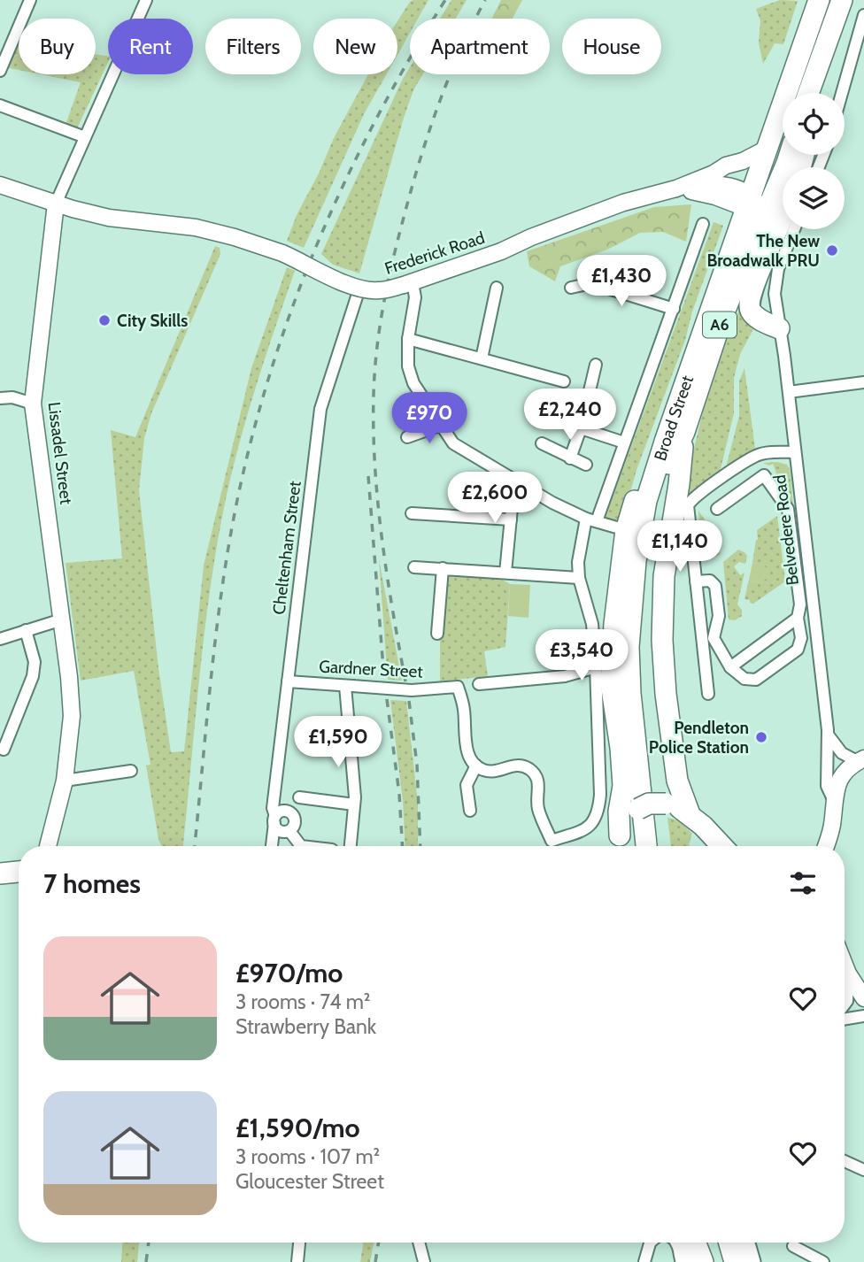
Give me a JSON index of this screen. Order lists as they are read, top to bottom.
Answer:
{
  "streets": {
    "highway": ["A6", "Broad Street"],
    "main road": ["Frederick Road", "Lissadel Street", "Belvedere Road"],
    "street": ["Cheltenham Street", "Gardner Street"]
  },
  "crossings": [
    ["Frederick Road", "Broad Street"],
    ["Frederick Road", "Lissadel Street"],
    ["Frederick Road", "Cheltenham Street"],
    ["Cheltenham Street", "Gardner Street"]
  ],
  "places": ["The New Broadwalk PRU", "City Skills", "Pendleton Police Station"],
  "page": {
    "chip": [
      "Buy",
      "Rent",
      "Filters",
      "New",
      "Apartment",
      "House"
    ],
    "price": [
      "£1,430",
      "£2,240",
      "£970",
      "£2,600",
      "£1,140",
      "£3,540",
      "£1,590"
    ],
    "heading": "7 homes",
    "list": [
      {
        "name": "£970/mo",
        "note": "3 rooms · 74 m² · Strawberry Bank"
      },
      {
        "name": "£1,590/mo",
        "note": "3 rooms · 107 m² · Gloucester Street"
      }
    ]
  }
}
